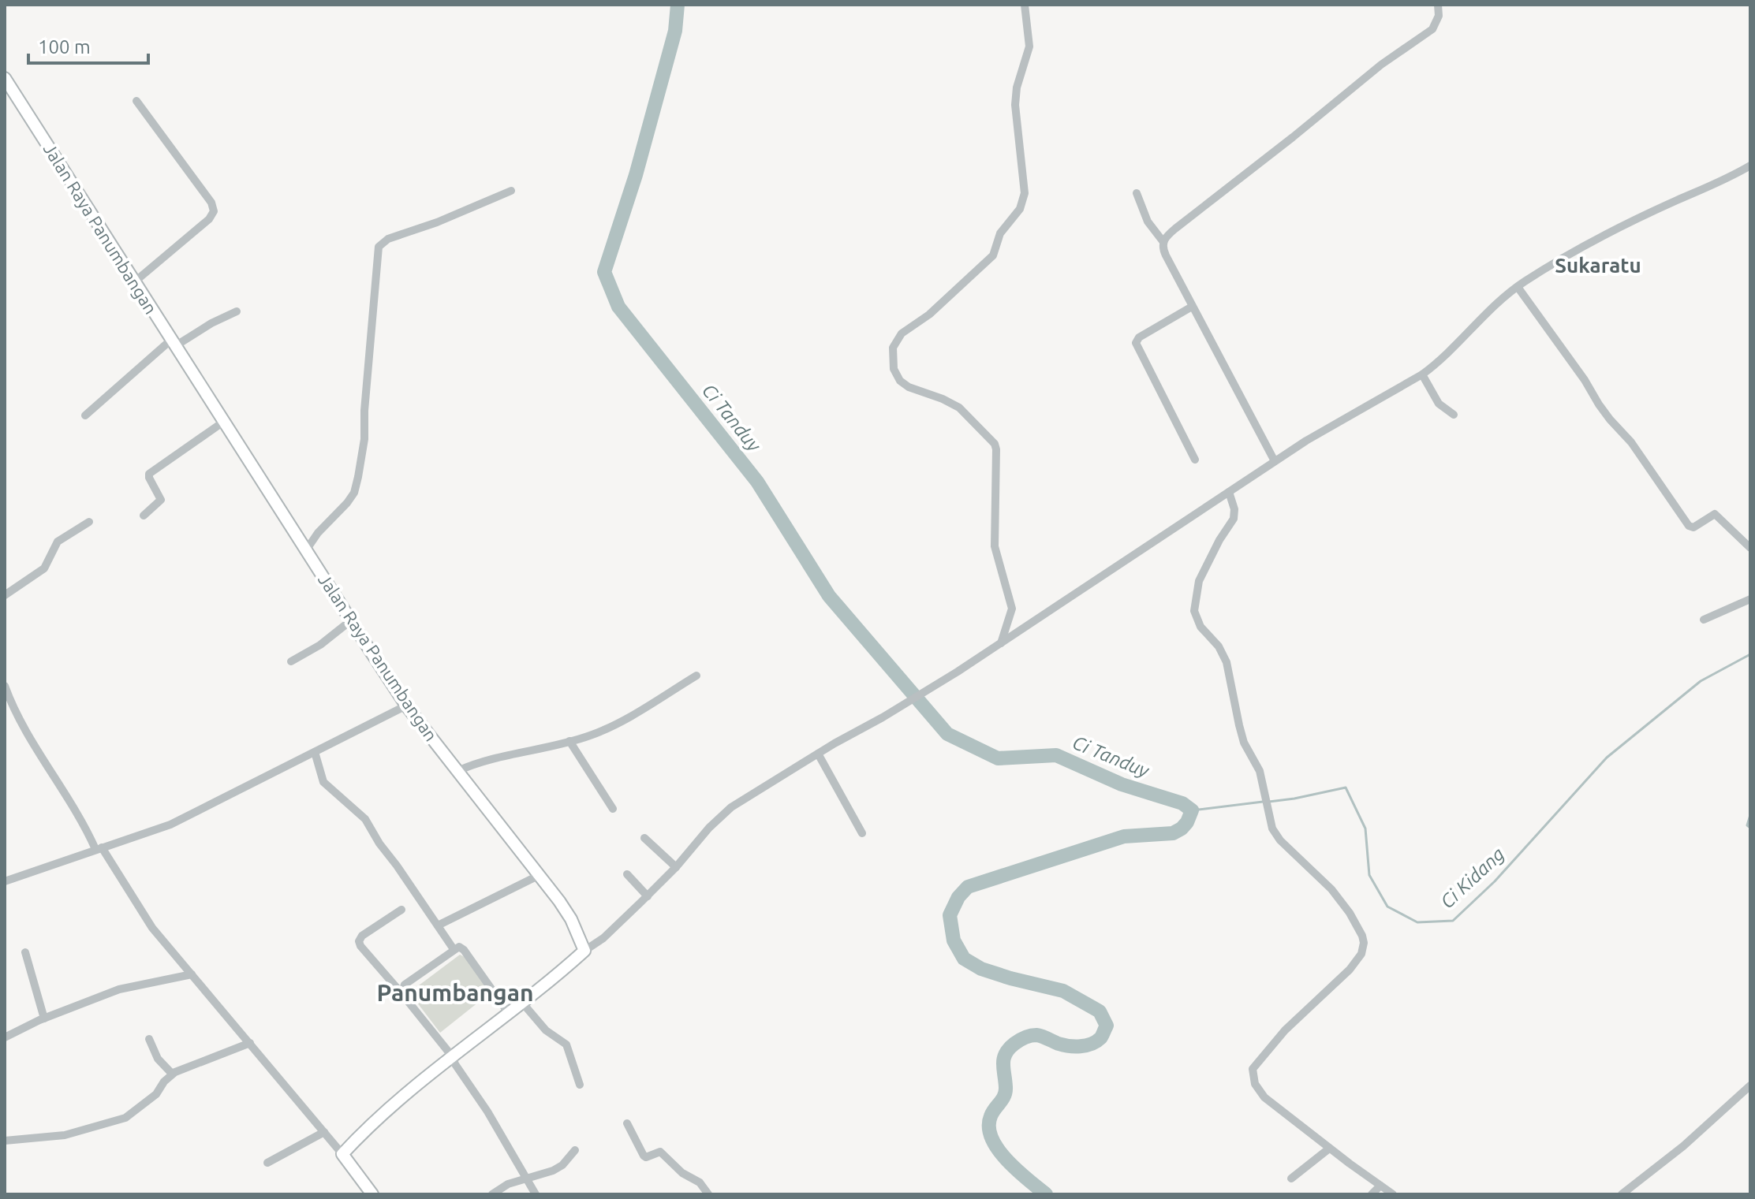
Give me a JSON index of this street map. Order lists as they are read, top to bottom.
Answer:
{
  "streets": {
    "main road": ["Jalan Raya Panumbangan"]
  },
  "districts": ["Sukaratu", "Panumbangan"],
  "water": ["Ci Tanduy", "Ci Kidang"],
  "scale_bar": "100 m"
}
